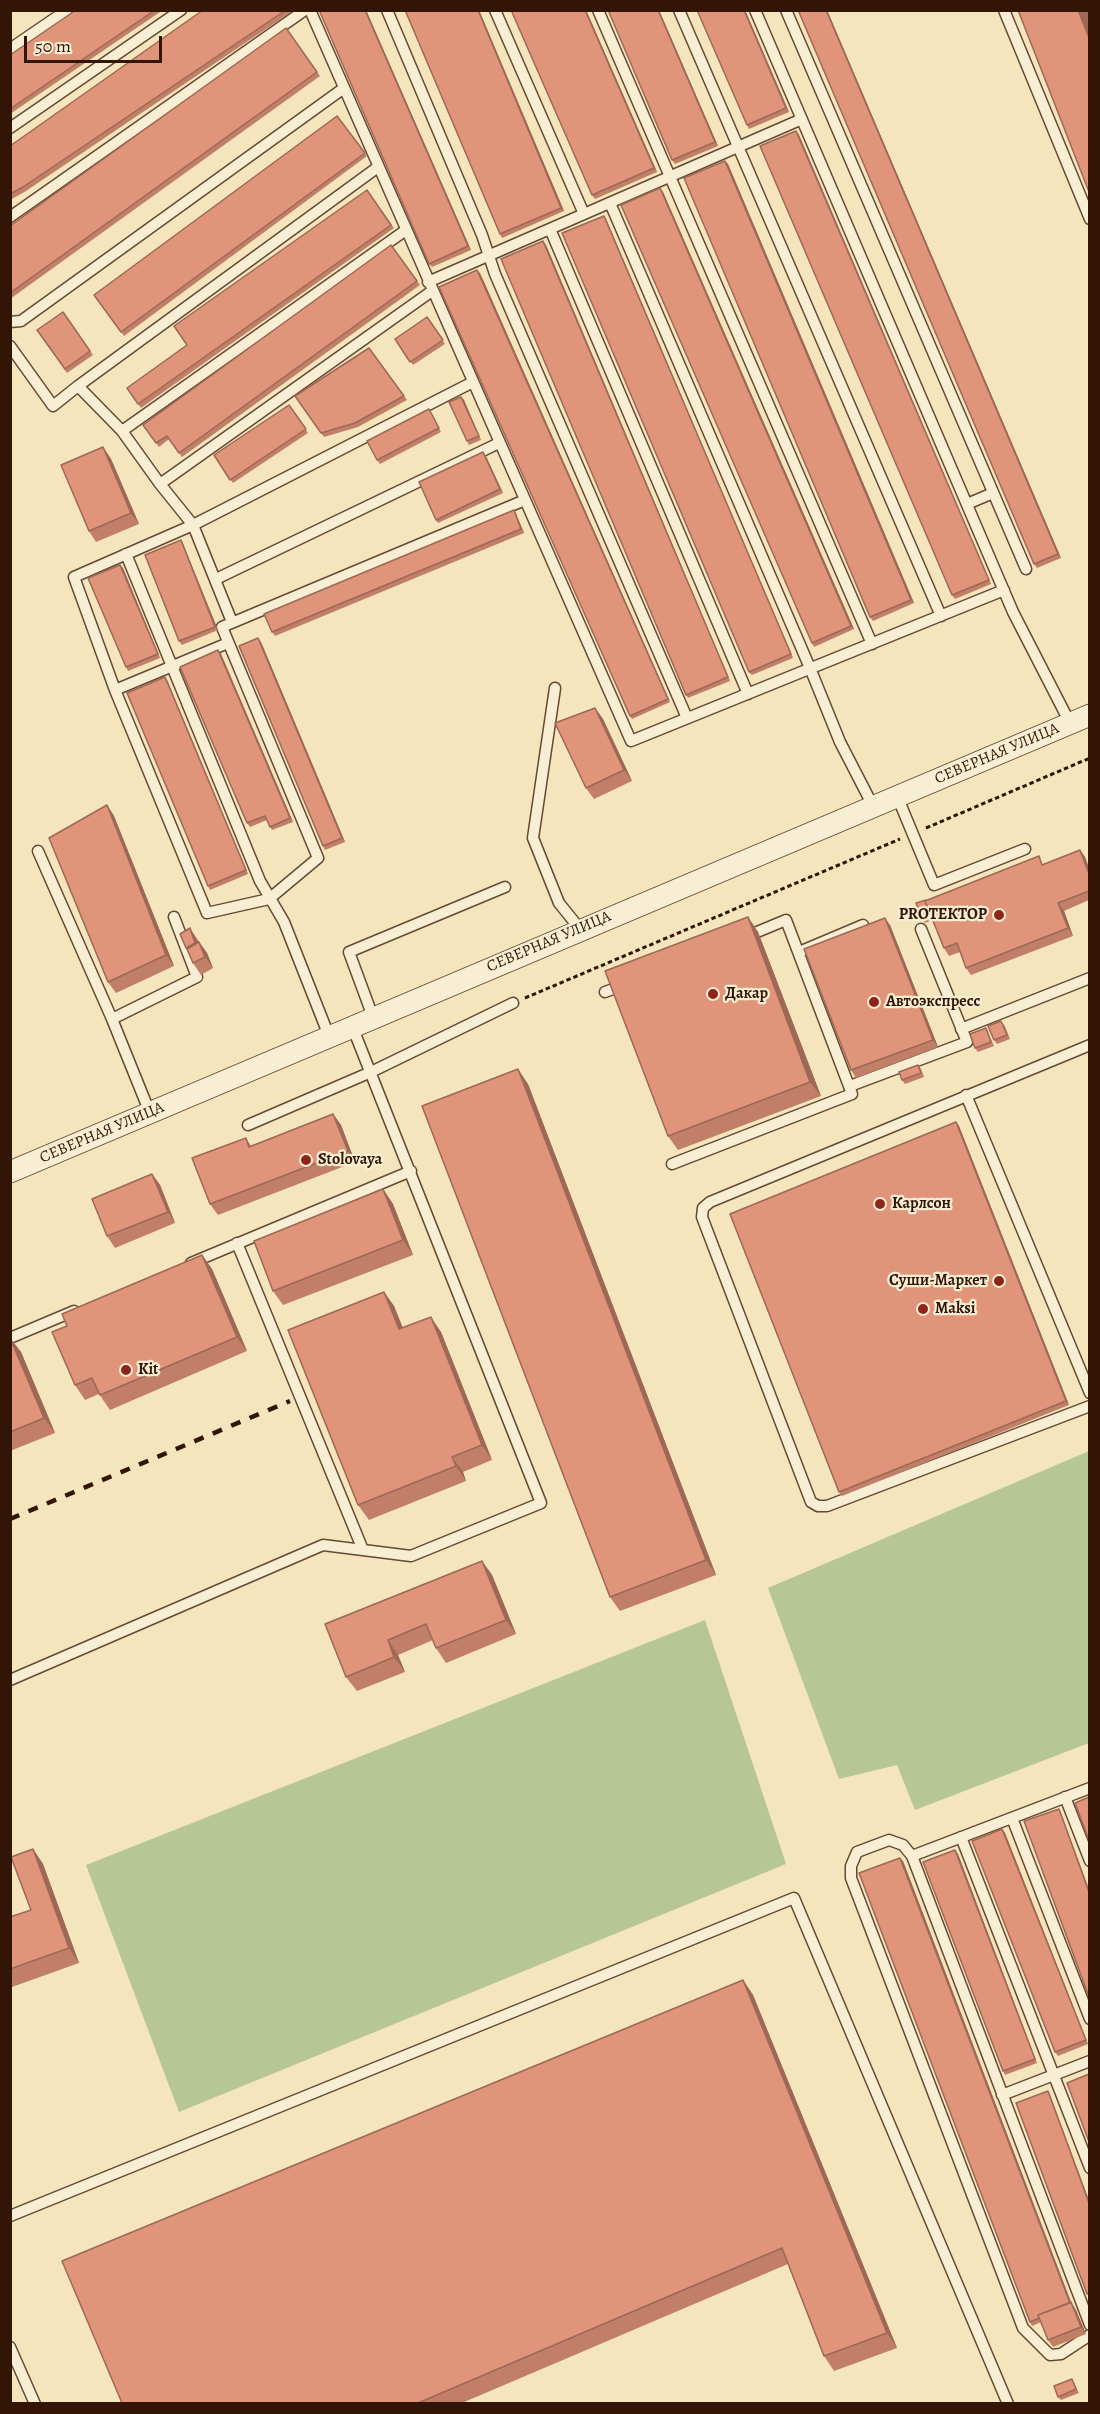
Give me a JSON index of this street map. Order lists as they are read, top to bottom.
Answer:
{
  "streets": {
    "street": ["СЕВЕРНАЯ УЛИЦА"]
  },
  "places": [
    "PROТЕКТОР",
    "Дакар",
    "Автоэкспресс",
    "Stolovaya",
    "Карлсон",
    "Суши-Маркет",
    "Maksi",
    "Kit"
  ],
  "scale_bar": "50 m"
}
